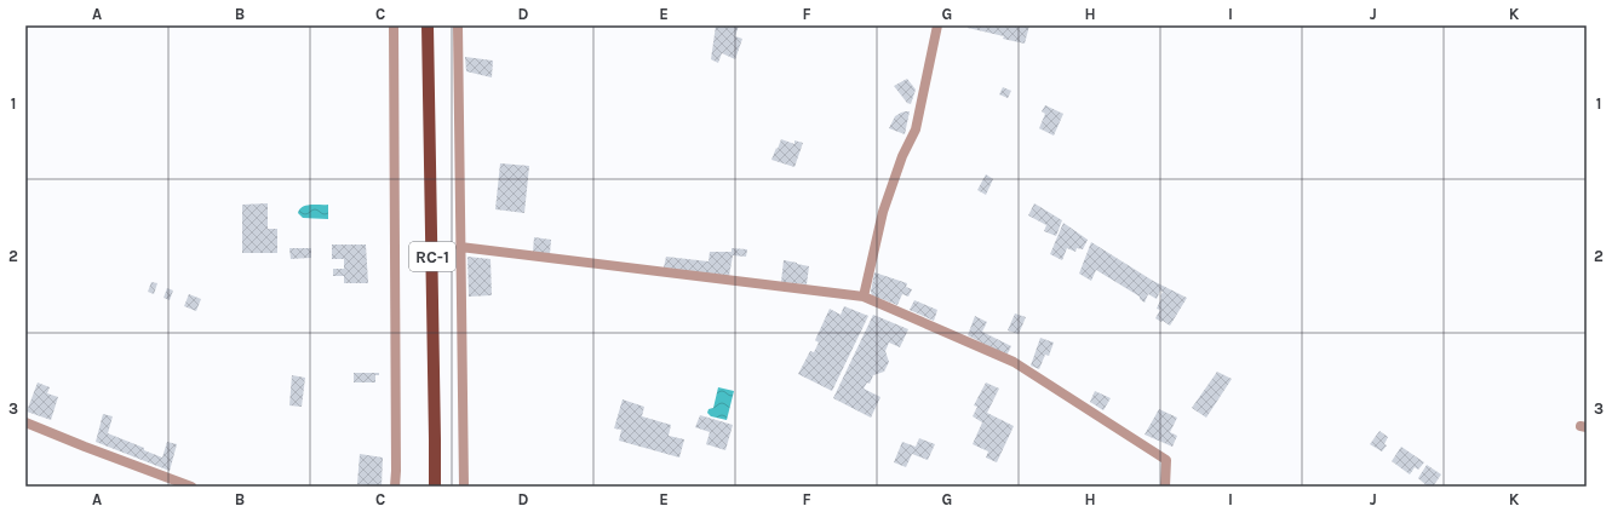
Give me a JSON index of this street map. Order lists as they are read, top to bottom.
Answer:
{
  "streets": {
    "main road": ["RC-1"]
  },
  "grid": {
    "columns": [
      "A",
      "B",
      "C",
      "D",
      "E",
      "F",
      "G",
      "H",
      "I",
      "J",
      "K"
    ],
    "rows": ["1", "2", "3"]
  }
}
